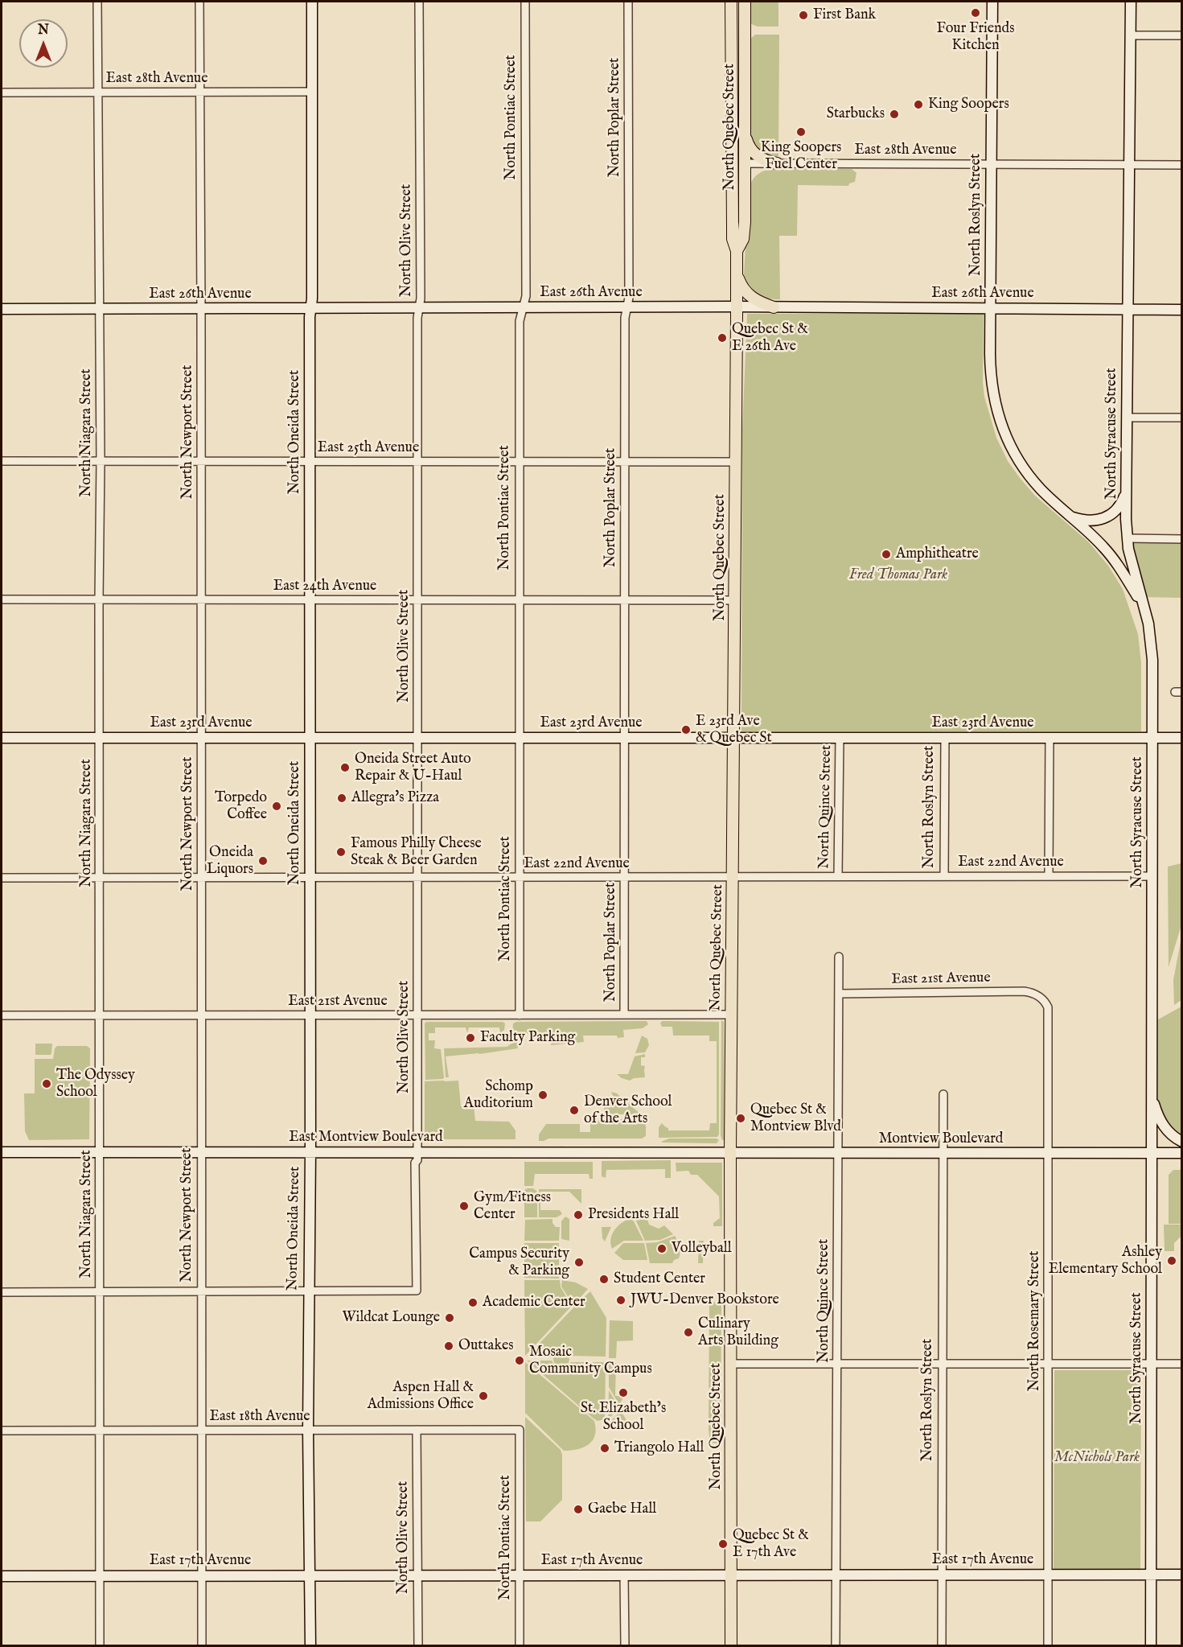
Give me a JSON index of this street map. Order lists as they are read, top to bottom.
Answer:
{
  "streets": {
    "main road": ["North Quebec Street"],
    "street": [
      "East 28th Avenue",
      "North Pontiac Street",
      "North Poplar Street",
      "North Roslyn Street",
      "North Olive Street",
      "East 26th Avenue",
      "North Newport Street",
      "North Oneida Street",
      "North Niagara Street",
      "North Syracuse Street",
      "East 25th Avenue",
      "East 24th Avenue",
      "East 23rd Avenue",
      "North Quince Street",
      "East 22nd Avenue",
      "East 21st Avenue",
      "East Montview Boulevard",
      "Montview Boulevard",
      "North Rosemary Street",
      "East 18th Avenue",
      "East 17th Avenue"
    ]
  },
  "crossings": [
    ["East 28th Avenue", "North Quebec Street"],
    ["East 28th Avenue", "North Roslyn Street"],
    ["East 28th Avenue", "North Newport Street"],
    ["East 28th Avenue", "North Oneida Street"],
    ["East 28th Avenue", "North Niagara Street"],
    ["East 28th Avenue", "North Syracuse Street"],
    ["North Pontiac Street", "East 26th Avenue"],
    ["North Pontiac Street", "East 25th Avenue"],
    ["North Pontiac Street", "East 24th Avenue"],
    ["North Pontiac Street", "East 23rd Avenue"],
    ["North Pontiac Street", "East 22nd Avenue"],
    ["North Pontiac Street", "East 21st Avenue"],
    ["North Pontiac Street", "East 18th Avenue"],
    ["North Pontiac Street", "East 17th Avenue"],
    ["North Poplar Street", "East 26th Avenue"],
    ["North Poplar Street", "East 25th Avenue"],
    ["North Poplar Street", "East 24th Avenue"],
    ["North Poplar Street", "East 23rd Avenue"],
    ["North Poplar Street", "East 22nd Avenue"],
    ["North Poplar Street", "East 21st Avenue"],
    ["North Quebec Street", "East 26th Avenue"],
    ["North Quebec Street", "East 25th Avenue"],
    ["North Quebec Street", "East 24th Avenue"],
    ["North Quebec Street", "East 23rd Avenue"],
    ["North Quebec Street", "East 22nd Avenue"],
    ["North Quebec Street", "East 21st Avenue"],
    ["North Quebec Street", "East Montview Boulevard"],
    ["North Quebec Street", "Montview Boulevard"],
    ["North Quebec Street", "East 17th Avenue"],
    ["North Roslyn Street", "East 26th Avenue"],
    ["North Roslyn Street", "North Syracuse Street"],
    ["North Roslyn Street", "East 23rd Avenue"],
    ["North Roslyn Street", "East 22nd Avenue"],
    ["North Roslyn Street", "Montview Boulevard"],
    ["North Roslyn Street", "East 17th Avenue"],
    ["North Olive Street", "East 26th Avenue"],
    ["North Olive Street", "North Oneida Street"],
    ["North Olive Street", "East 25th Avenue"],
    ["North Olive Street", "East 24th Avenue"],
    ["North Olive Street", "East 23rd Avenue"],
    ["North Olive Street", "East 22nd Avenue"],
    ["North Olive Street", "East 21st Avenue"],
    ["North Olive Street", "East Montview Boulevard"],
    ["North Olive Street", "East 18th Avenue"],
    ["North Olive Street", "East 17th Avenue"],
    ["East 26th Avenue", "North Newport Street"],
    ["East 26th Avenue", "North Oneida Street"],
    ["East 26th Avenue", "North Niagara Street"],
    ["East 26th Avenue", "North Syracuse Street"],
    ["North Newport Street", "East 25th Avenue"],
    ["North Newport Street", "East 24th Avenue"],
    ["North Newport Street", "East 23rd Avenue"],
    ["North Newport Street", "East 22nd Avenue"],
    ["North Newport Street", "East 21st Avenue"],
    ["North Newport Street", "East Montview Boulevard"],
    ["North Newport Street", "East 18th Avenue"],
    ["North Newport Street", "East 17th Avenue"],
    ["North Oneida Street", "East 25th Avenue"],
    ["North Oneida Street", "East 24th Avenue"],
    ["North Oneida Street", "East 23rd Avenue"],
    ["North Oneida Street", "East 22nd Avenue"],
    ["North Oneida Street", "East 21st Avenue"],
    ["North Oneida Street", "East Montview Boulevard"],
    ["North Oneida Street", "East 18th Avenue"],
    ["North Oneida Street", "East 17th Avenue"],
    ["North Niagara Street", "East 25th Avenue"],
    ["North Niagara Street", "East 24th Avenue"],
    ["North Niagara Street", "East 23rd Avenue"],
    ["North Niagara Street", "East 22nd Avenue"],
    ["North Niagara Street", "East 21st Avenue"],
    ["North Niagara Street", "East Montview Boulevard"],
    ["North Niagara Street", "East 18th Avenue"],
    ["North Niagara Street", "East 17th Avenue"],
    ["North Syracuse Street", "East 23rd Avenue"],
    ["North Syracuse Street", "East 22nd Avenue"],
    ["North Syracuse Street", "Montview Boulevard"],
    ["North Syracuse Street", "East 17th Avenue"],
    ["East 23rd Avenue", "North Quince Street"],
    ["North Quince Street", "East 22nd Avenue"],
    ["North Quince Street", "East 21st Avenue"],
    ["North Quince Street", "Montview Boulevard"],
    ["North Quince Street", "East 17th Avenue"],
    ["East 21st Avenue", "North Rosemary Street"],
    ["East Montview Boulevard", "Montview Boulevard"],
    ["Montview Boulevard", "North Rosemary Street"],
    ["North Rosemary Street", "East 17th Avenue"]
  ],
  "parks": ["Fred Thomas Park", "McNichols Park"],
  "places": [
    "Four Friends Kitchen",
    "First Bank",
    "King Soopers",
    "Starbucks",
    "King Soopers Fuel Center",
    "Quebec St & E 26th Ave",
    "Amphitheatre",
    "E 23rd Ave & Quebec St",
    "Oneida Street Auto Repair & U-Haul",
    "Allegra's Pizza",
    "Torpedo Coffee",
    "Famous Philly Cheese Steak & Beer Garden",
    "Oneida Liquors",
    "Faculty Parking",
    "The Odyssey School",
    "Schomp Auditorium",
    "Denver School of the Arts",
    "Quebec St & Montview Blvd",
    "Gym/Fitness Center",
    "Presidents Hall",
    "Volleyball",
    "Ashley Elementary School",
    "Campus Security & Parking",
    "Student Center",
    "JWU-Denver Bookstore",
    "Academic Center",
    "Wildcat Lounge",
    "Culinary Arts Building",
    "Outtakes",
    "Mosaic Community Campus",
    "St. Elizabeth’s School",
    "Aspen Hall & Admissions Office",
    "Triangolo Hall",
    "Gaebe Hall",
    "Quebec St & E 17th Ave"
  ],
  "north": "top"
}
